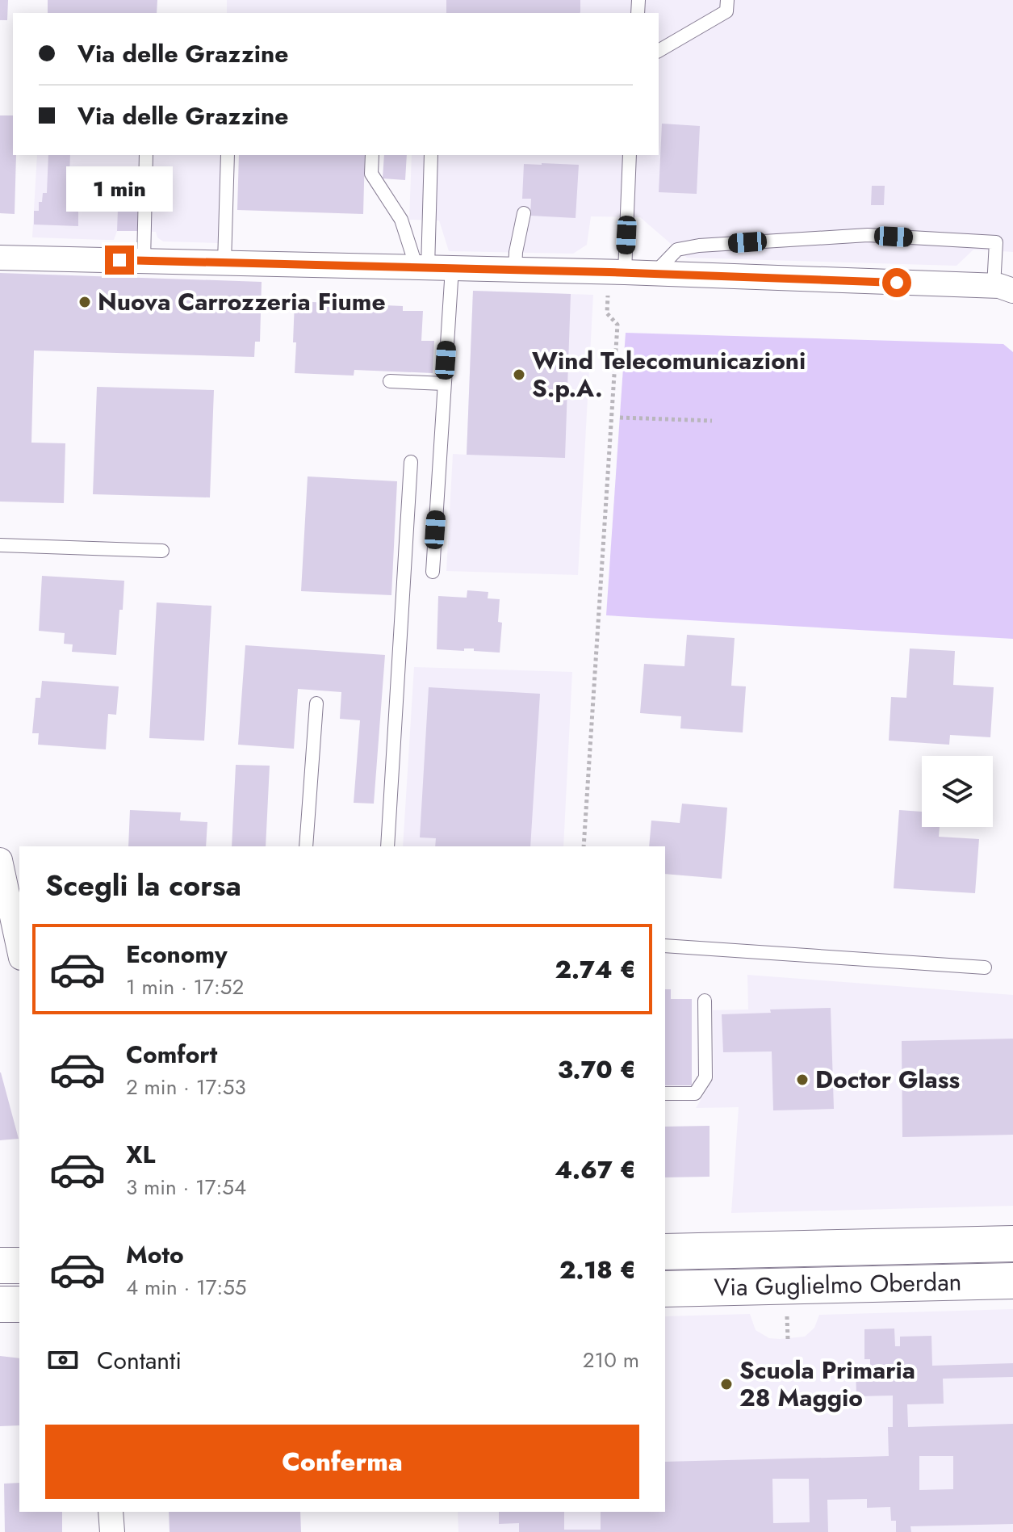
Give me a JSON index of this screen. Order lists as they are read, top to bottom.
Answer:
{
  "streets": {
    "main road": ["Via Guglielmo Oberdan"]
  },
  "places": [
    "Nuova Carrozzeria Fiume",
    "Wind Telecomunicazioni S.p.A.",
    "Doctor Glass",
    "Scuola Primaria 28 Maggio"
  ],
  "page": {
    "banner": ["Via delle Grazzine", "Via delle Grazzine"],
    "bubble": "1 min",
    "heading": "Scegli la corsa",
    "list": [
      {
        "name": "Economy",
        "note": "1 min · 17:52",
        "value": "2.74 €"
      },
      {
        "name": "Comfort",
        "note": "2 min · 17:53",
        "value": "3.70 €"
      },
      {
        "name": "XL",
        "note": "3 min · 17:54",
        "value": "4.67 €"
      },
      {
        "name": "Moto",
        "note": "4 min · 17:55",
        "value": "2.18 €"
      }
    ],
    "pay": ["Contanti", "210 m"],
    "buttons": "Conferma"
  }
}
